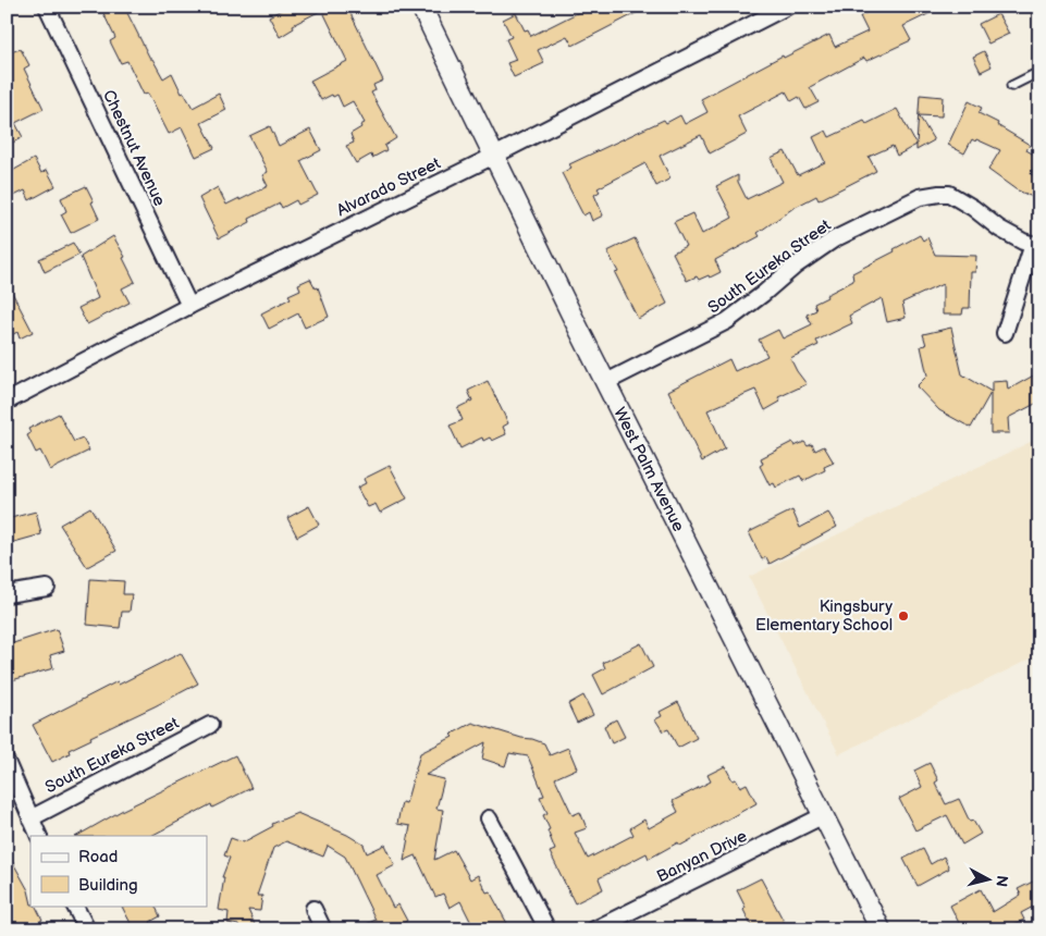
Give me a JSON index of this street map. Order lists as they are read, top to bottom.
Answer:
{
  "streets": {
    "street": [
      "Chestnut Avenue",
      "Alvarado Street",
      "South Eureka Street",
      "West Palm Avenue",
      "Banyan Drive"
    ]
  },
  "crossings": [
    ["Chestnut Avenue", "Alvarado Street"],
    ["Alvarado Street", "West Palm Avenue"],
    ["South Eureka Street", "West Palm Avenue"],
    ["West Palm Avenue", "Banyan Drive"]
  ],
  "places": ["Kingsbury Elementary School"],
  "legend": ["Road", "Building"],
  "north": "right"
}
